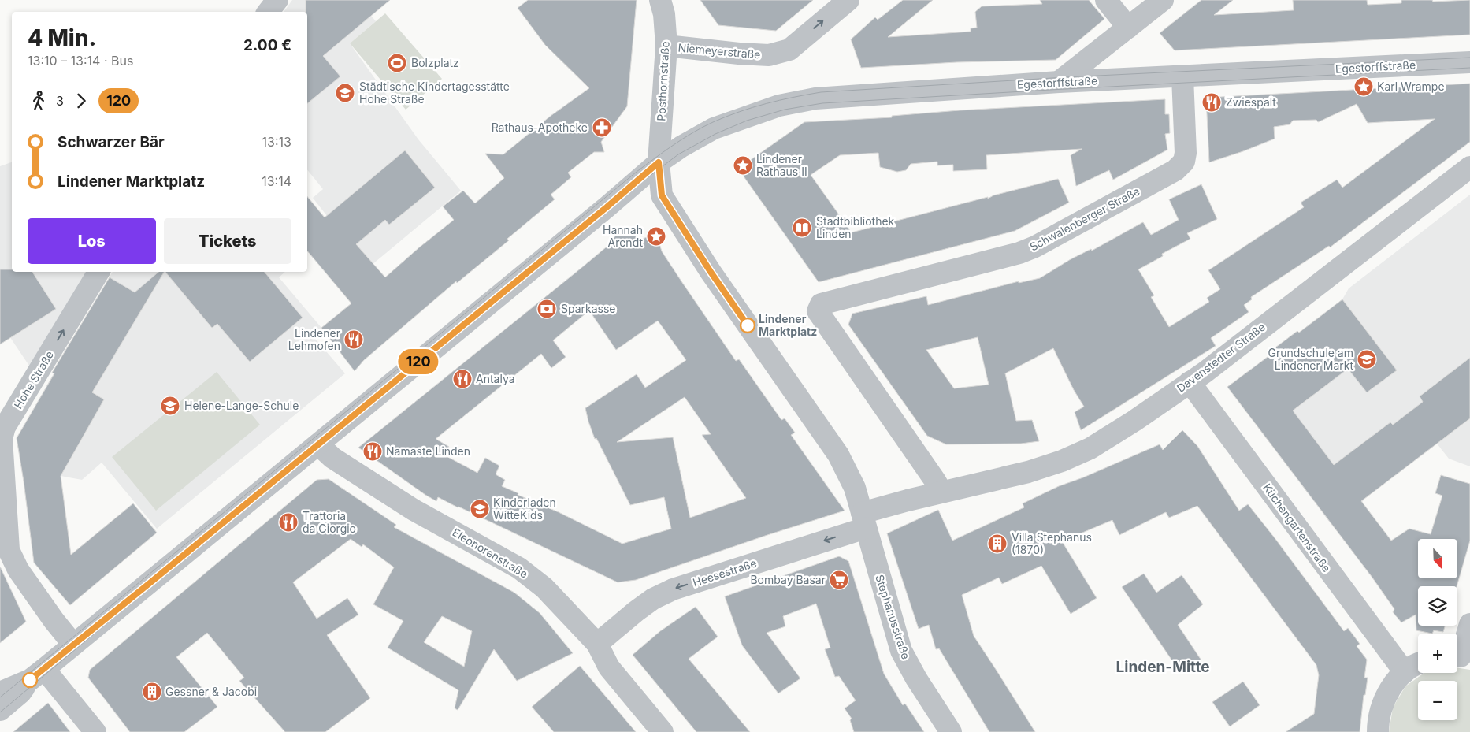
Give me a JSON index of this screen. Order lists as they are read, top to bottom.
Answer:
{
  "streets": {
    "street": [
      "Niemeyerstraße",
      "Egestorffstraße",
      "Posthornstraße",
      "Schwalenberger Straße",
      "Davenstedter Straße",
      "Hohe Straße",
      "Küchengartenstraße",
      "Eleonorenstraße",
      "Heesestraße",
      "Stephanusstraße"
    ]
  },
  "crossings": [
    ["Niemeyerstraße", "Posthornstraße"],
    ["Egestorffstraße", "Posthornstraße"],
    ["Egestorffstraße", "Schwalenberger Straße"],
    ["Egestorffstraße", "Hohe Straße"],
    ["Egestorffstraße", "Eleonorenstraße"],
    ["Schwalenberger Straße", "Davenstedter Straße"],
    ["Davenstedter Straße", "Küchengartenstraße"],
    ["Eleonorenstraße", "Heesestraße"],
    ["Heesestraße", "Stephanusstraße"]
  ],
  "one_way": ["Niemeyerstraße", "Hohe Straße", "Heesestraße"],
  "districts": ["Linden-Mitte"],
  "places": {
    "sports": ["Bolzplatz"],
    "place": ["Karl Wrampe", "Lindener Rathaus II", "Hannah Arendt"],
    "school or university": [
      "Städtische Kindertagesstätte Hohe Straße",
      "Grundschule am Lindener Markt",
      "Helene-Lange-Schule",
      "Kinderladen WitteKids"
    ],
    "restaurant": [
      "Zwiespalt",
      "Lindener Lehmofen",
      "Antalya",
      "Namaste Linden",
      "Trattoria da Giorgio"
    ],
    "pharmacy": ["Rathaus-Apotheke"],
    "library": ["Stadtbibliothek Linden"],
    "bank": ["Sparkasse"],
    "other": ["Lindener Marktplatz"],
    "building": ["Villa Stephanus (1870)", "Gessner & Jacobi"],
    "supermarket": ["Bombay Basar"]
  },
  "lines": ["bus line 120"],
  "north": "bottom right",
  "page": {
    "on_map": "120",
    "heading": ["4 Min.", "13:10 – 13:14 · Bus", "2.00 €"],
    "legs": ["3", "120"],
    "list": [
      {
        "name": "Schwarzer Bär",
        "value": "13:13"
      },
      {
        "name": "Lindener Marktplatz",
        "value": "13:14"
      }
    ],
    "buttons": ["Los", "Tickets"],
    "map_buttons": ["+", "−"]
  }
}
